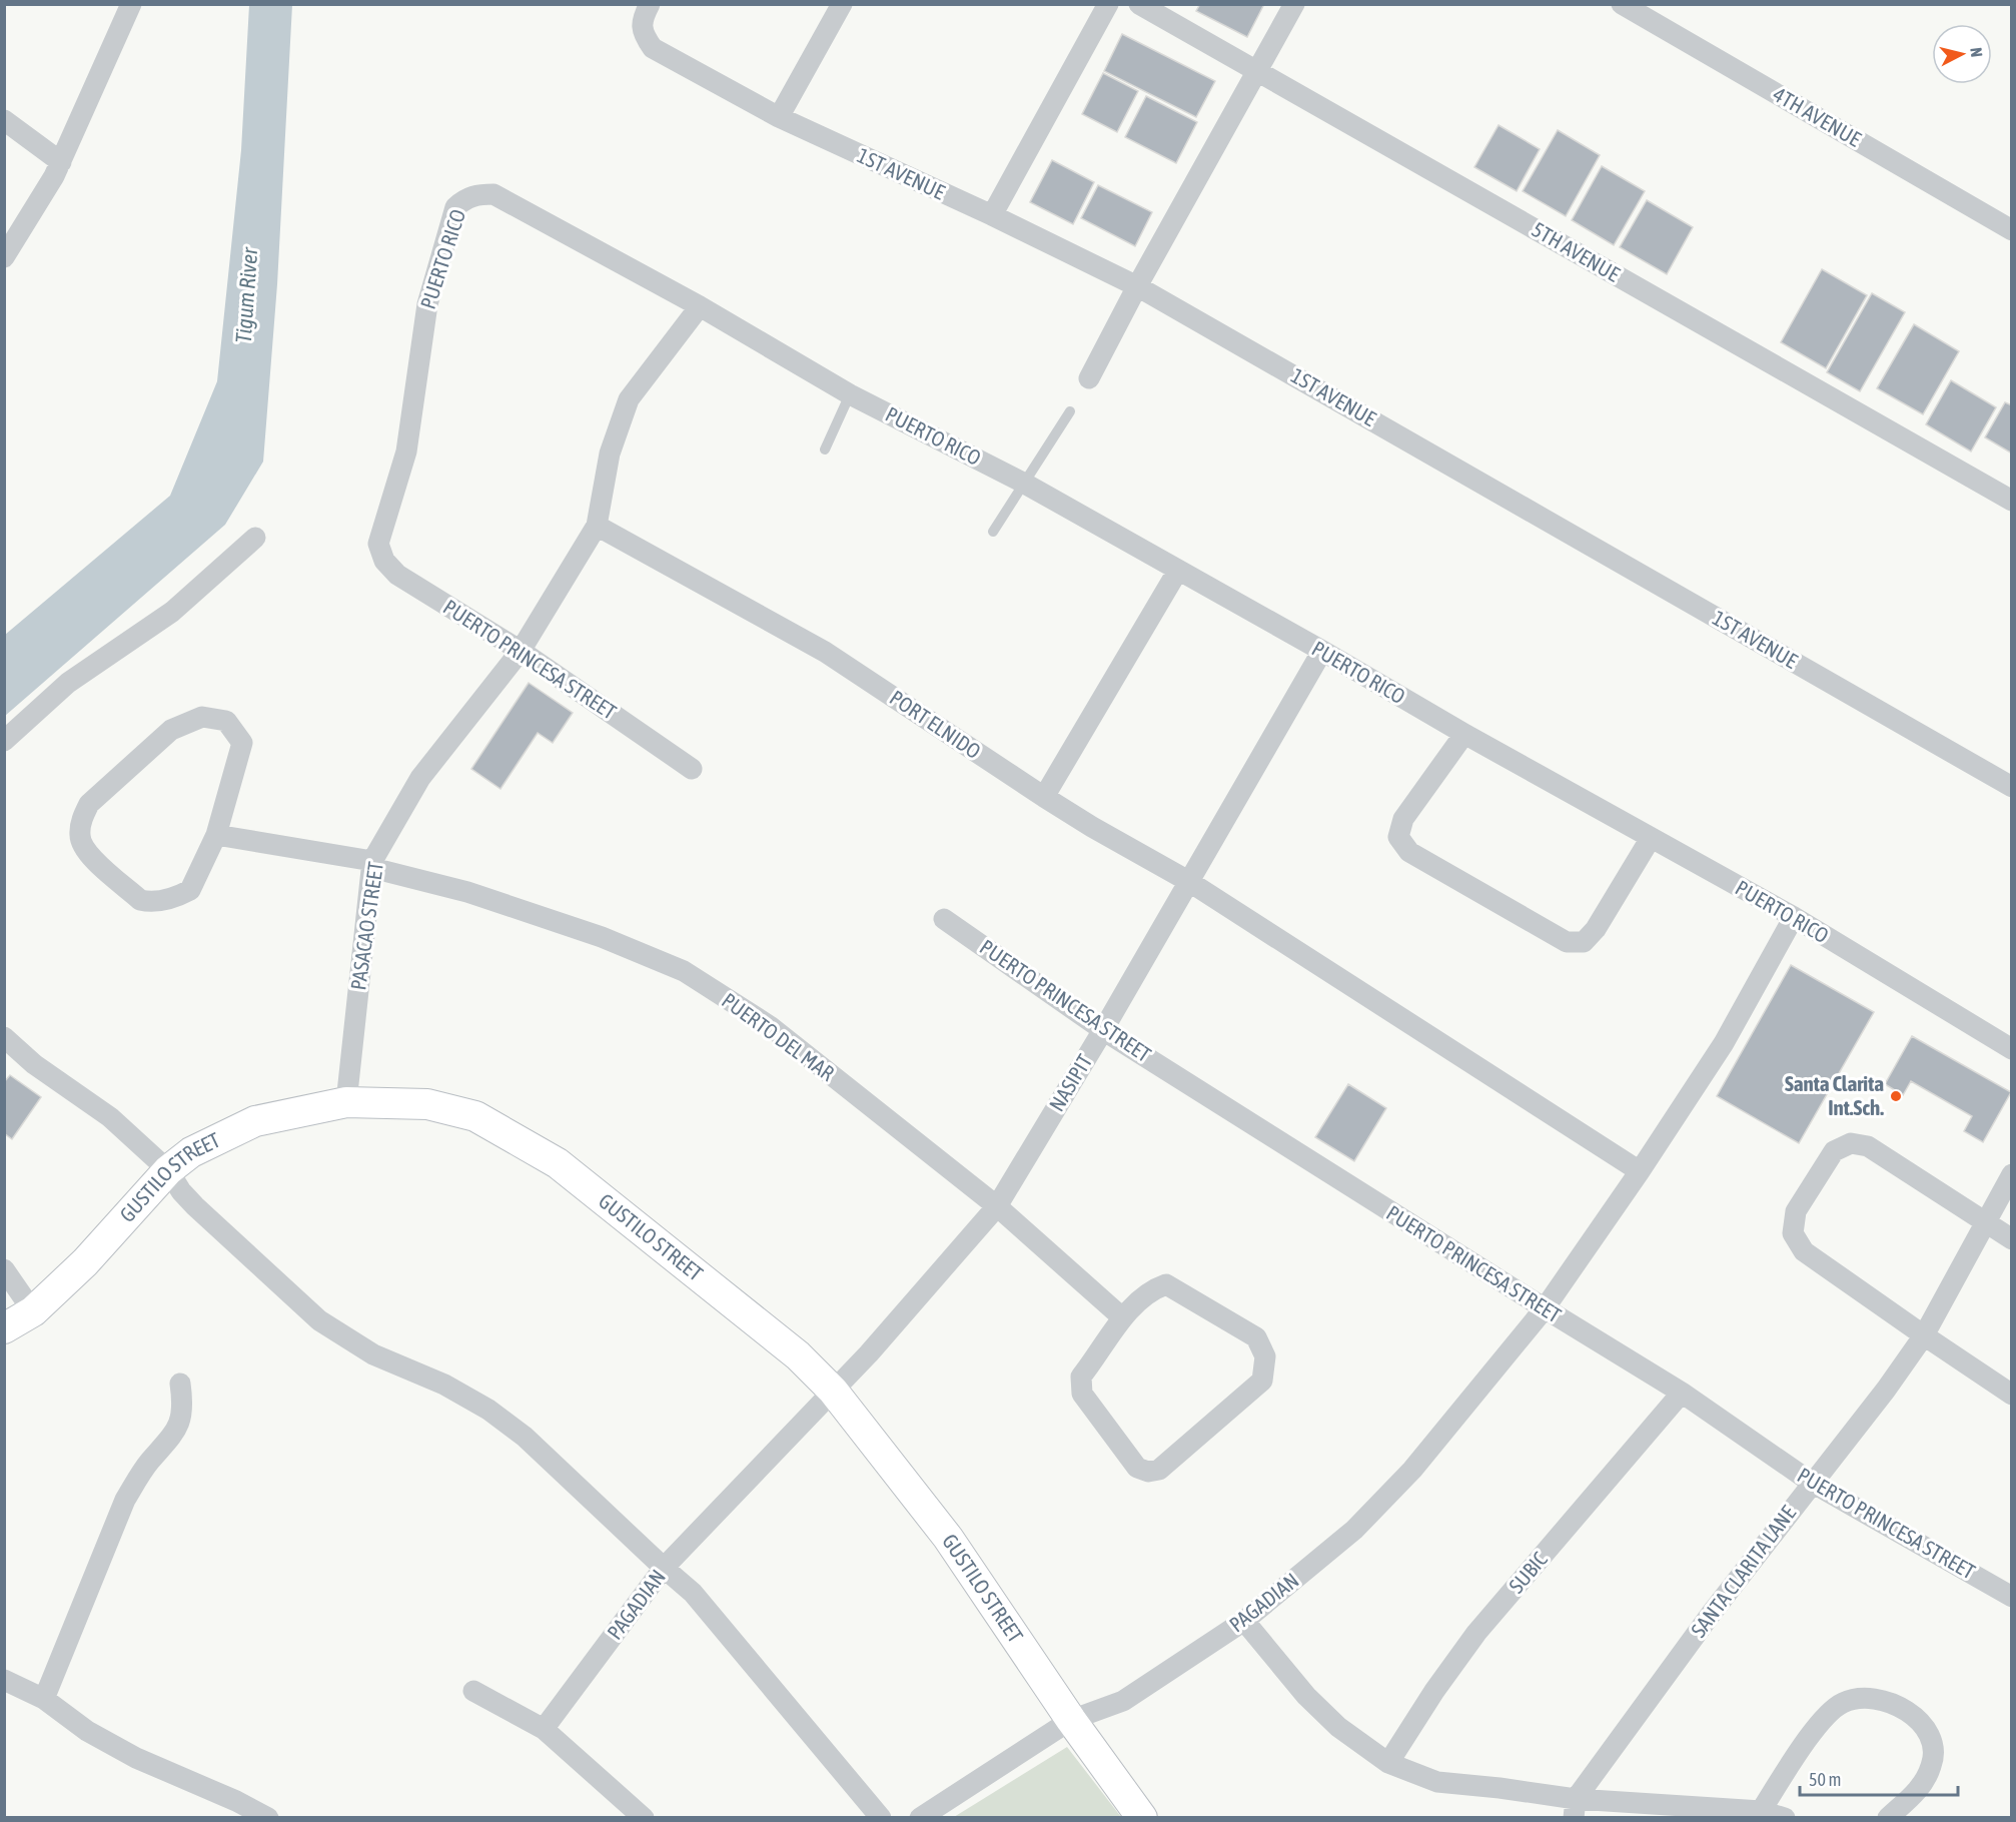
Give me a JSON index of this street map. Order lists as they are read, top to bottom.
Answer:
{
  "streets": {
    "street": [
      "4TH AVENUE",
      "1ST AVENUE",
      "5TH AVENUE",
      "PUERTO RICO",
      "PUERTO PRINCESA STREET",
      "PORT ELNIDO",
      "PASACAO STREET",
      "PUERTO DEL MAR",
      "NASIPIT",
      "GUSTILO STREET",
      "SANTA CLARITA LANE",
      "SUBIC",
      "PAGADIAN"
    ]
  },
  "crossings": [
    ["PUERTO RICO", "PUERTO PRINCESA STREET"],
    ["PUERTO RICO", "NASIPIT"],
    ["PUERTO RICO", "PAGADIAN"],
    ["PUERTO PRINCESA STREET", "PASACAO STREET"],
    ["PUERTO PRINCESA STREET", "NASIPIT"],
    ["PUERTO PRINCESA STREET", "SANTA CLARITA LANE"],
    ["PUERTO PRINCESA STREET", "SUBIC"],
    ["PUERTO PRINCESA STREET", "PAGADIAN"],
    ["PORT ELNIDO", "NASIPIT"],
    ["PORT ELNIDO", "PAGADIAN"],
    ["PASACAO STREET", "PUERTO DEL MAR"],
    ["PASACAO STREET", "GUSTILO STREET"],
    ["PUERTO DEL MAR", "NASIPIT"],
    ["NASIPIT", "GUSTILO STREET"],
    ["NASIPIT", "PAGADIAN"],
    ["GUSTILO STREET", "PAGADIAN"]
  ],
  "water": ["Tigum River"],
  "places": ["Santa Clarita Int.Sch."],
  "scale_bar": "50 m",
  "north": "right"
}
